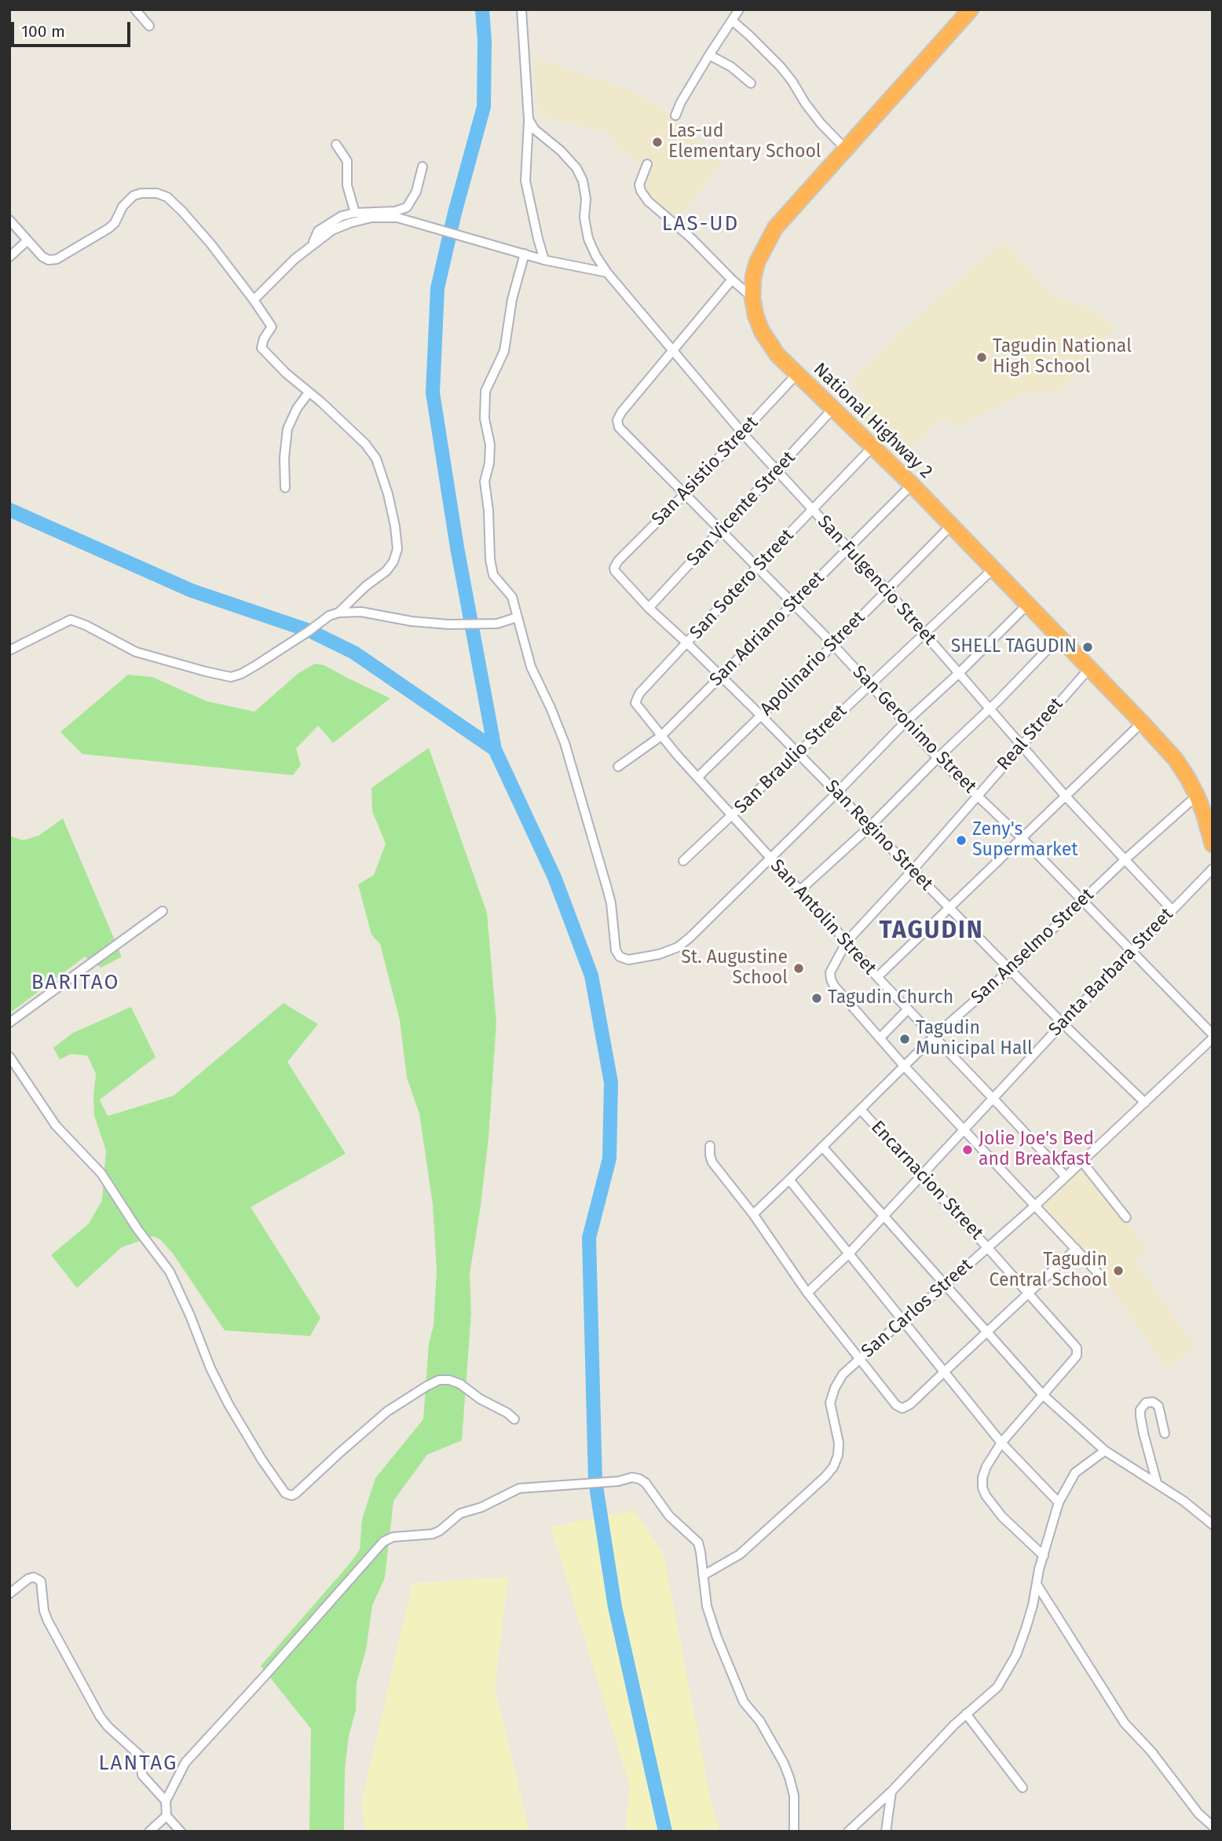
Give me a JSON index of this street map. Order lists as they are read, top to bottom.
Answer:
{
  "streets": {
    "highway": ["National Highway 2"],
    "street": [
      "San Asistio Street",
      "San Vicente Street",
      "San Fulgencio Street",
      "San Sotero Street",
      "San Adriano Street",
      "Apolinario Street",
      "San Geronimo Street",
      "Real Street",
      "San Braulio Street",
      "San Regino Street",
      "San Antolin Street",
      "San Anselmo Street",
      "Santa Barbara Street",
      "Encarnacion Street",
      "San Carlos Street"
    ]
  },
  "crossings": [
    ["National Highway 2", "San Asistio Street"],
    ["National Highway 2", "San Vicente Street"],
    ["National Highway 2", "San Sotero Street"],
    ["National Highway 2", "San Adriano Street"],
    ["National Highway 2", "Apolinario Street"],
    ["National Highway 2", "Real Street"],
    ["National Highway 2", "San Braulio Street"],
    ["National Highway 2", "San Anselmo Street"],
    ["San Asistio Street", "San Fulgencio Street"],
    ["San Asistio Street", "San Geronimo Street"],
    ["San Asistio Street", "San Regino Street"],
    ["San Vicente Street", "San Fulgencio Street"],
    ["San Vicente Street", "San Geronimo Street"],
    ["San Vicente Street", "San Regino Street"],
    ["San Fulgencio Street", "San Sotero Street"],
    ["San Fulgencio Street", "San Adriano Street"],
    ["San Fulgencio Street", "Apolinario Street"],
    ["San Fulgencio Street", "San Geronimo Street"],
    ["San Fulgencio Street", "Real Street"],
    ["San Fulgencio Street", "San Braulio Street"],
    ["San Fulgencio Street", "San Anselmo Street"],
    ["San Fulgencio Street", "Santa Barbara Street"],
    ["San Sotero Street", "San Geronimo Street"],
    ["San Sotero Street", "San Regino Street"],
    ["San Sotero Street", "San Antolin Street"],
    ["San Adriano Street", "San Geronimo Street"],
    ["San Adriano Street", "San Regino Street"],
    ["San Adriano Street", "San Antolin Street"],
    ["Apolinario Street", "San Geronimo Street"],
    ["Apolinario Street", "San Regino Street"],
    ["Apolinario Street", "San Antolin Street"],
    ["San Geronimo Street", "Real Street"],
    ["San Geronimo Street", "San Braulio Street"],
    ["San Geronimo Street", "San Anselmo Street"],
    ["San Geronimo Street", "Santa Barbara Street"],
    ["San Geronimo Street", "San Carlos Street"],
    ["Real Street", "San Regino Street"],
    ["Real Street", "San Antolin Street"],
    ["San Braulio Street", "San Regino Street"],
    ["San Braulio Street", "San Antolin Street"],
    ["San Regino Street", "San Anselmo Street"],
    ["San Regino Street", "Santa Barbara Street"],
    ["San Regino Street", "San Carlos Street"],
    ["San Antolin Street", "San Anselmo Street"],
    ["San Antolin Street", "Santa Barbara Street"],
    ["San Antolin Street", "San Carlos Street"],
    ["San Anselmo Street", "Encarnacion Street"],
    ["Santa Barbara Street", "Encarnacion Street"],
    ["Encarnacion Street", "San Carlos Street"]
  ],
  "districts": [
    "LAS-UD",
    "TAGUDIN",
    "BARITAO",
    "LANTAG"
  ],
  "places": [
    "Las-ud Elementary School",
    "Tagudin National High School",
    "SHELL TAGUDIN",
    "Zeny's Supermarket",
    "St. Augustine School",
    "Tagudin Church",
    "Tagudin Municipal Hall",
    "Jolie Joe's Bed and Breakfast",
    "Tagudin Central School"
  ],
  "scale_bar": "100 m"
}
